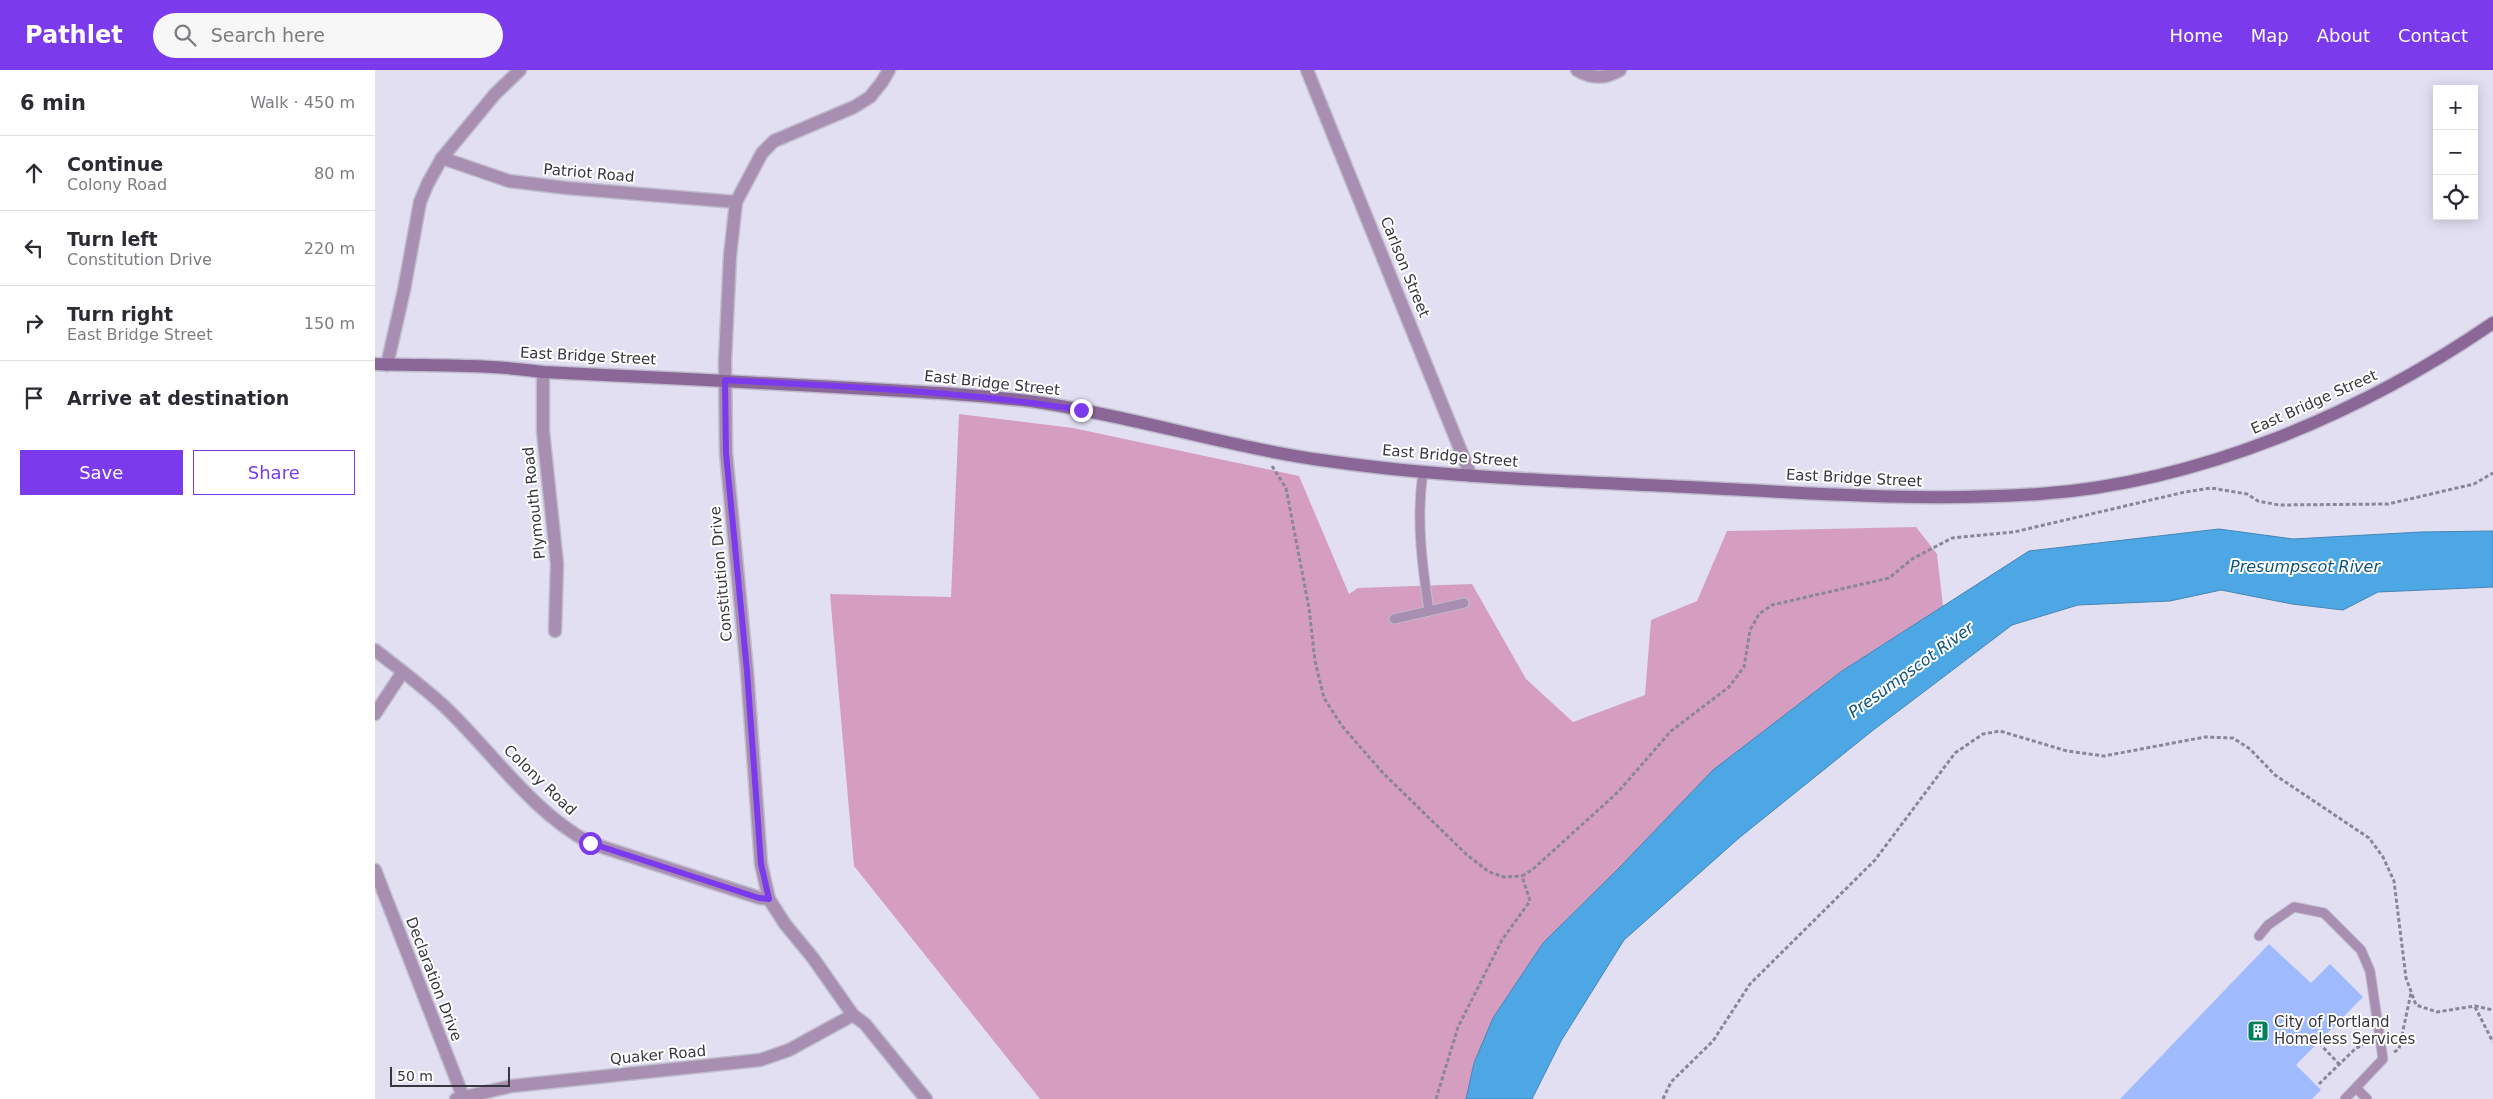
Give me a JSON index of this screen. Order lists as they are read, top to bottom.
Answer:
{
  "streets": {
    "street": [
      "Patriot Road",
      "Carlson Street",
      "East Bridge Street",
      "Plymouth Road",
      "Constitution Drive",
      "Colony Road",
      "Declaration Drive",
      "Quaker Road"
    ]
  },
  "crossings": [
    ["Patriot Road", "Constitution Drive"],
    ["Carlson Street", "East Bridge Street"],
    ["East Bridge Street", "Plymouth Road"],
    ["East Bridge Street", "Constitution Drive"],
    ["Constitution Drive", "Colony Road"],
    ["Constitution Drive", "Quaker Road"],
    ["Declaration Drive", "Quaker Road"]
  ],
  "water": ["Presumpscot River"],
  "places": {
    "building": ["City of Portland Homeless Services"]
  },
  "scale_bar": "50 m",
  "page": {
    "header": "Pathlet",
    "search": "Search here",
    "nav": [
      "Home",
      "Map",
      "About",
      "Contact"
    ],
    "heading": ["6 min", "Walk · 450 m"],
    "map_buttons": ["+", "−"],
    "list": [
      ["Continue", "Colony Road", "80 m"],
      ["Turn left", "Constitution Drive", "220 m"],
      ["Turn right", "East Bridge Street", "150 m"],
      "Arrive at destination"
    ],
    "buttons": ["Save", "Share"],
    "scale": "50 m"
  }
}
